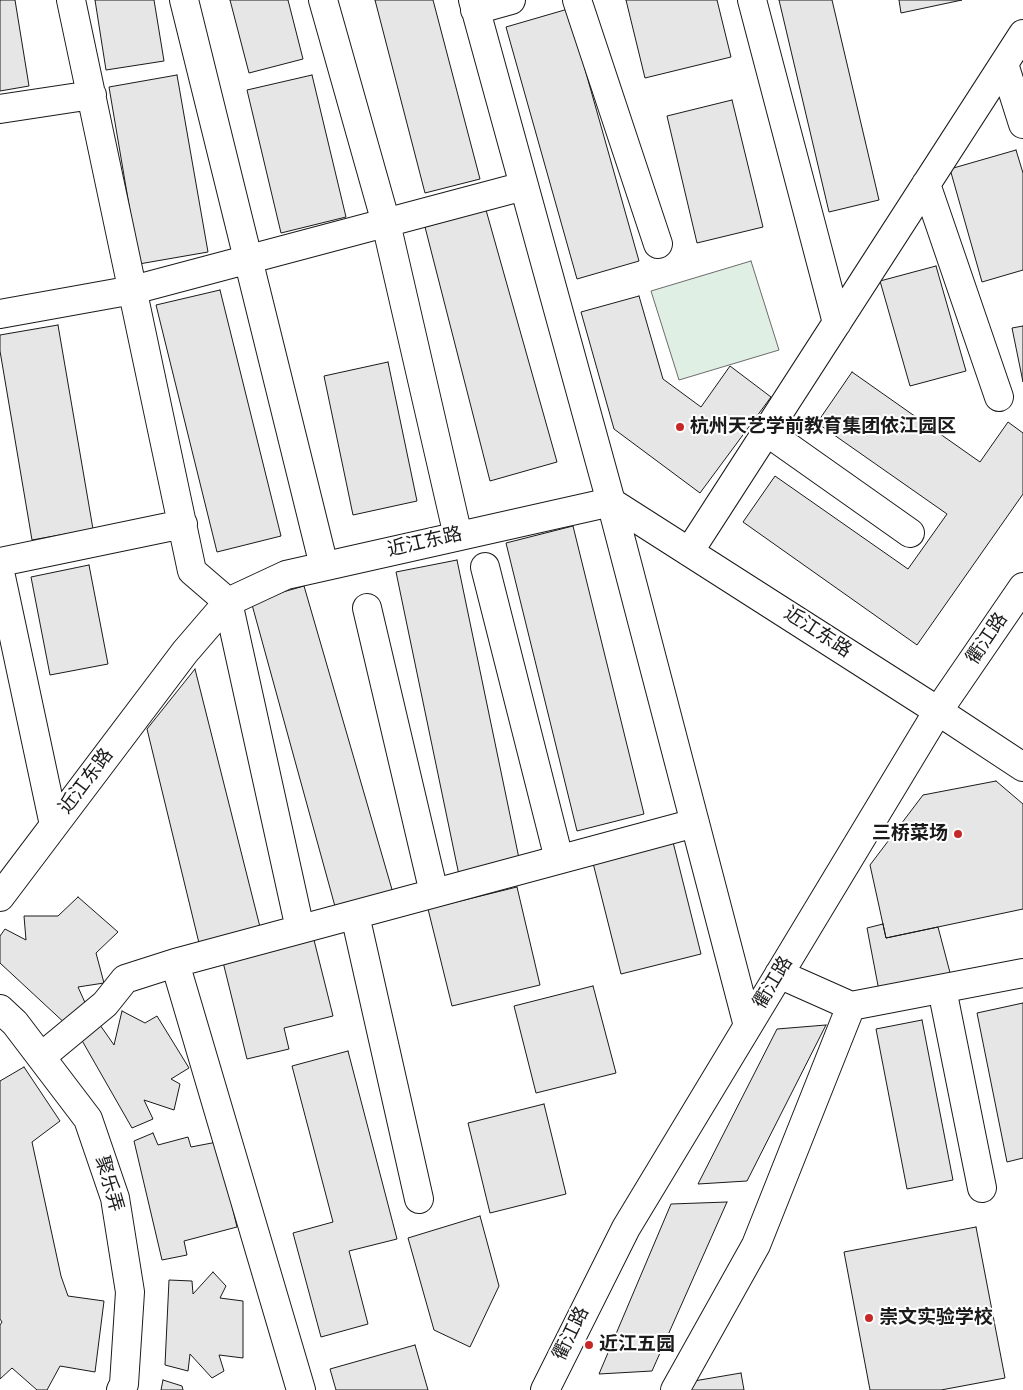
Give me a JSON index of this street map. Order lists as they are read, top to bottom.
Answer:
{
  "streets": {
    "street": ["近江东路", "衢江路", "聚乐弄"]
  },
  "crossings": [
    ["近江东路", "衢江路"]
  ],
  "places": [
    "杭州天艺学前教育集团依江园区",
    "三桥菜场",
    "崇文实验学校",
    "近江五园"
  ]
}
